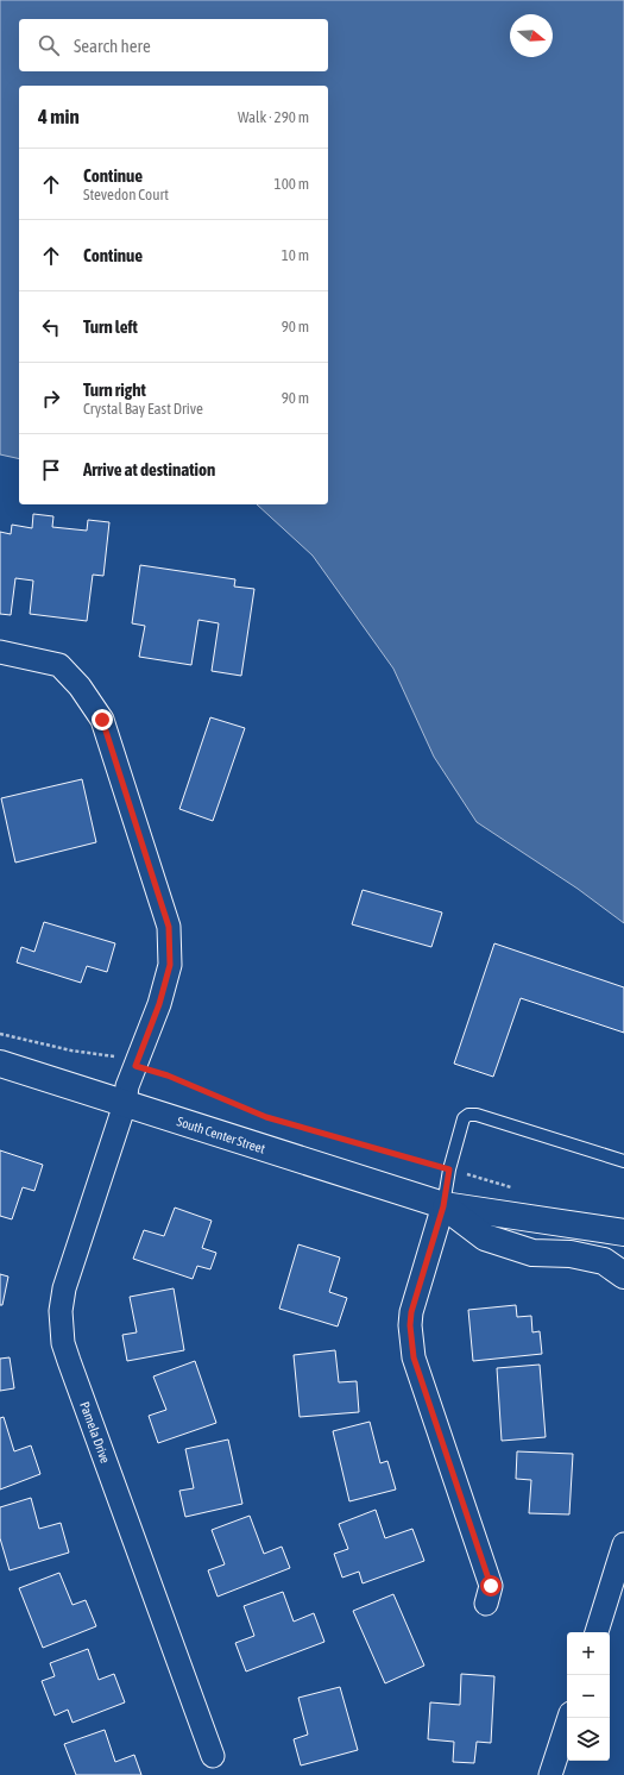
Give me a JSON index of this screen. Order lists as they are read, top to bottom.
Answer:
{
  "streets": {
    "main road": ["South Center Street"],
    "street": ["Pamela Drive"]
  },
  "crossings": [
    ["South Center Street", "Pamela Drive"]
  ],
  "north": "right",
  "page": {
    "search": "Search here",
    "heading": ["4 min", "Walk · 290 m"],
    "list": [
      ["Continue", "Stevedon Court", "100 m"],
      ["Continue", "10 m"],
      ["Turn left", "90 m"],
      ["Turn right", "Crystal Bay East Drive", "90 m"],
      "Arrive at destination"
    ],
    "map_buttons": ["+", "−"]
  }
}
